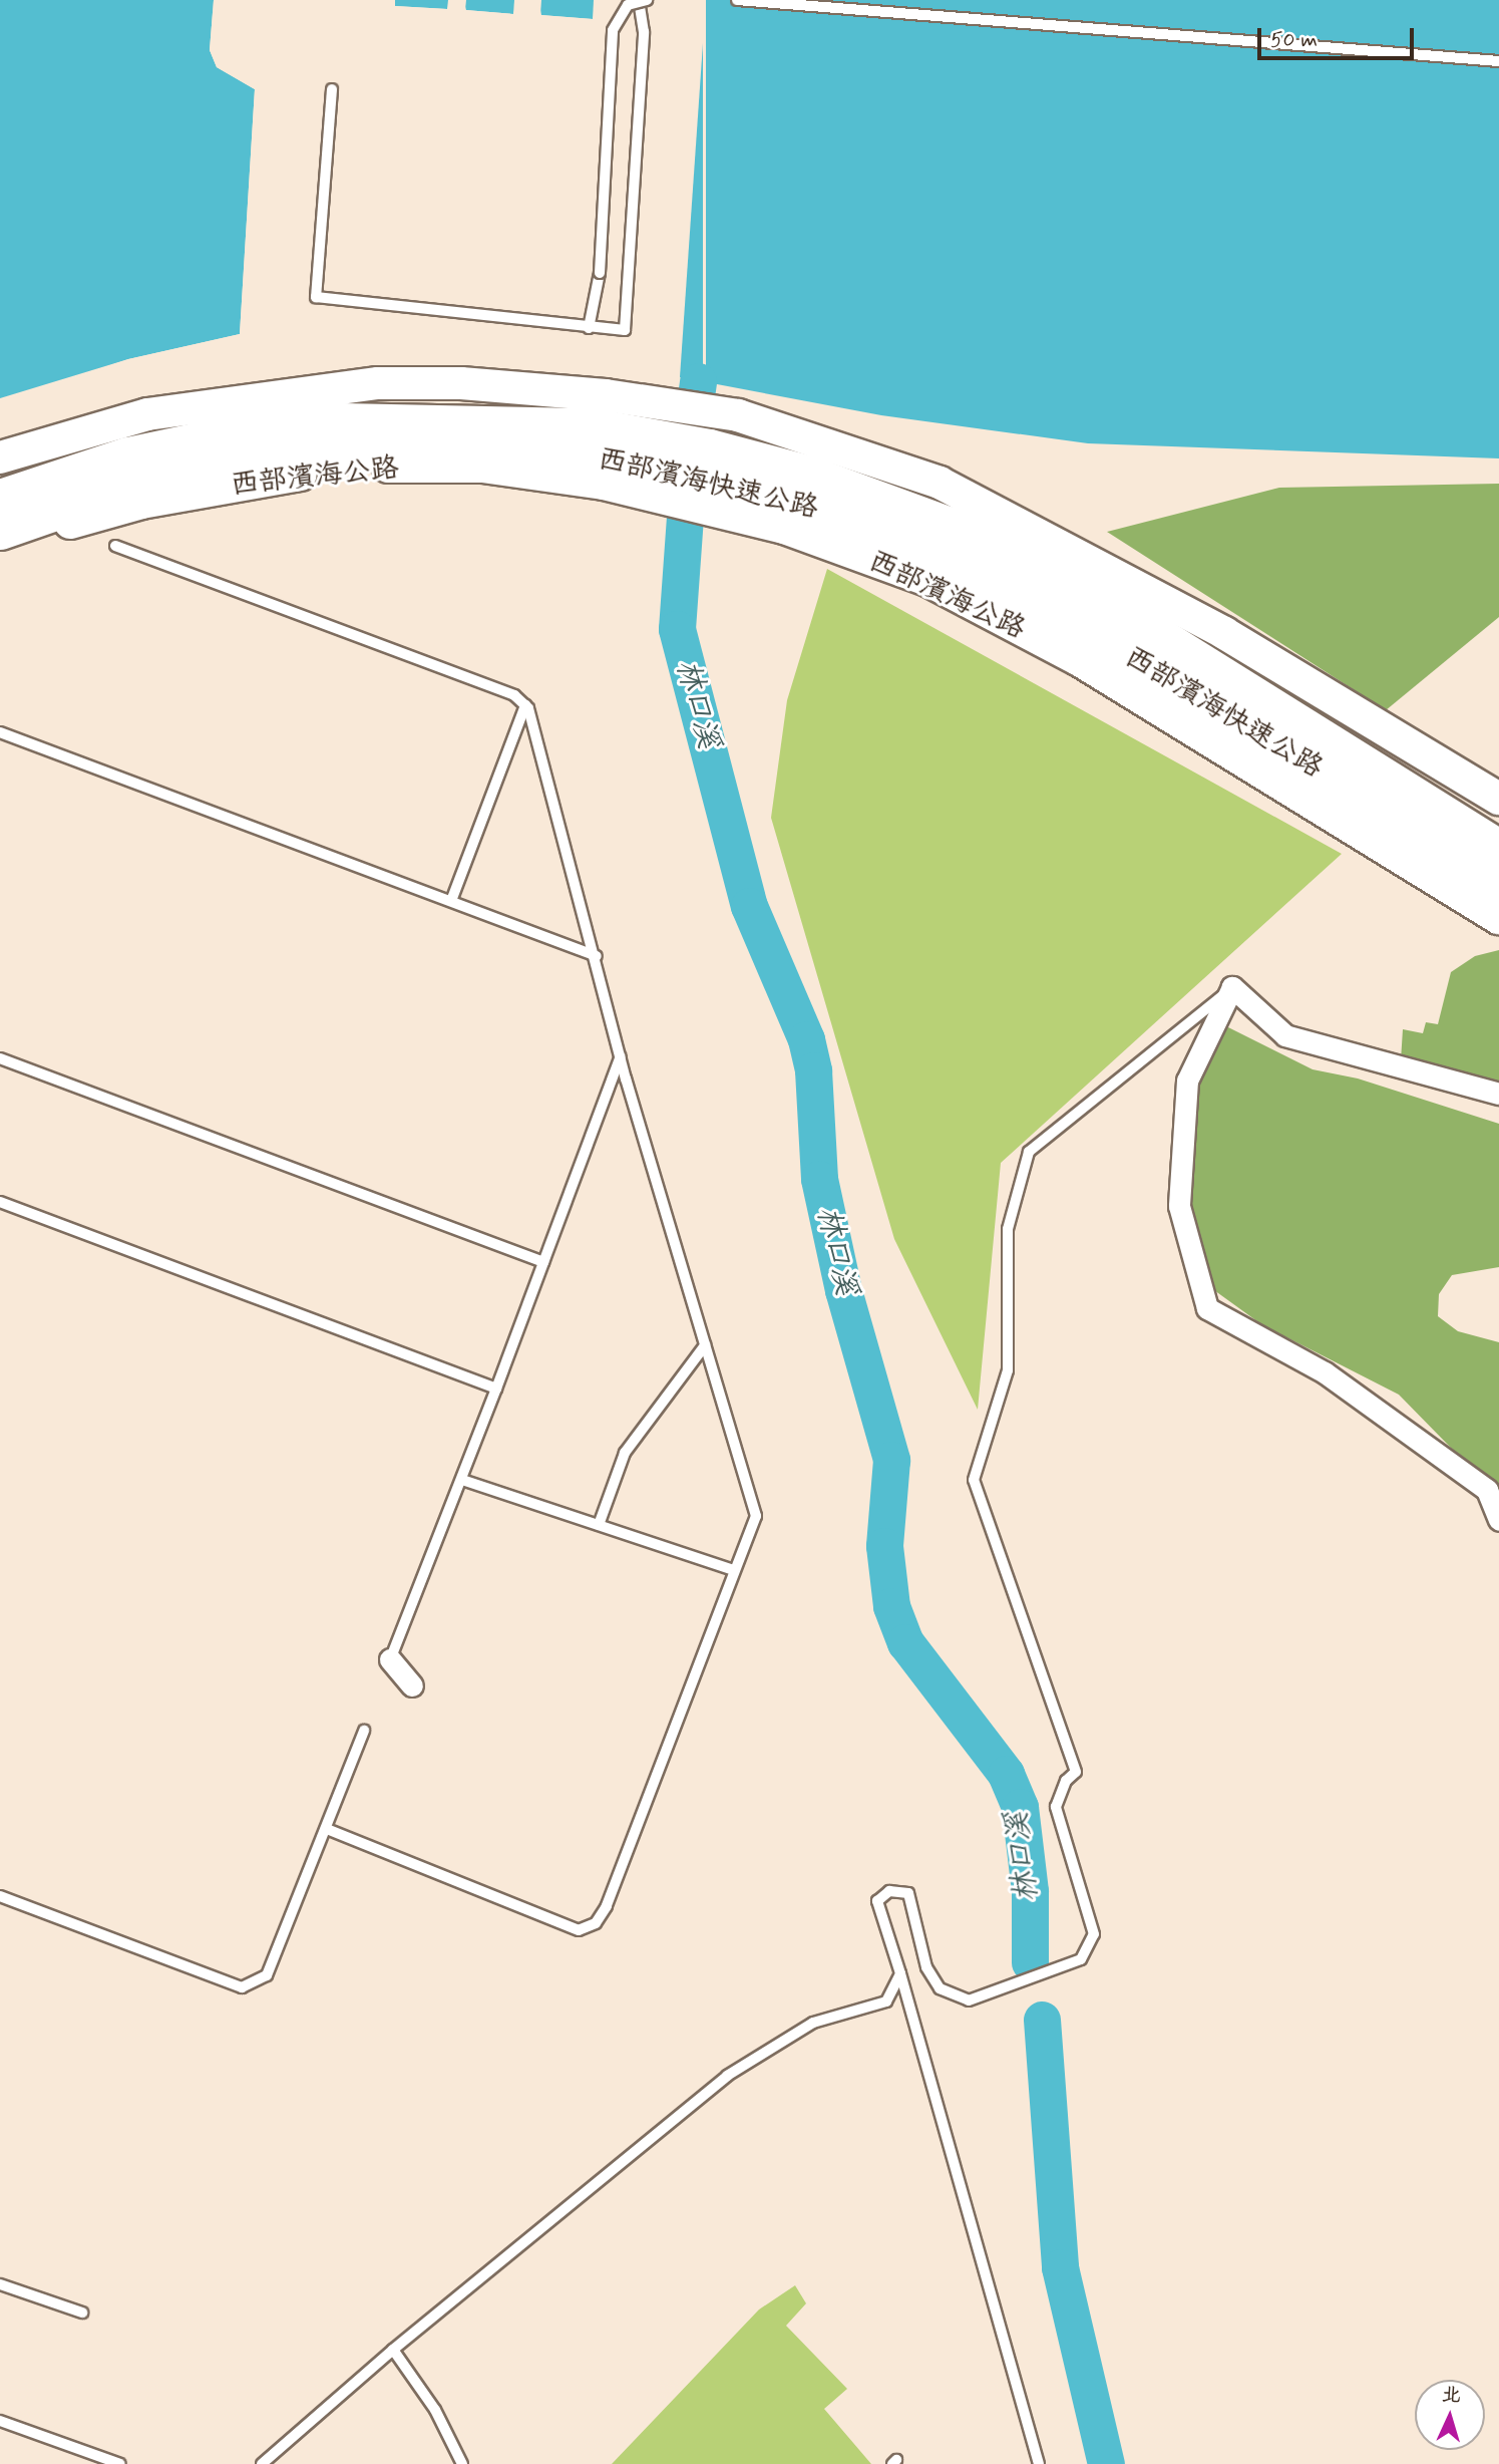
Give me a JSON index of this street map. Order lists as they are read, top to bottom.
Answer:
{
  "streets": {
    "highway": ["西部濱海快速公路"],
    "main road": ["西部濱海公路"]
  },
  "water": ["林口溪"],
  "scale_bar": "50 m",
  "north": "top"
}
